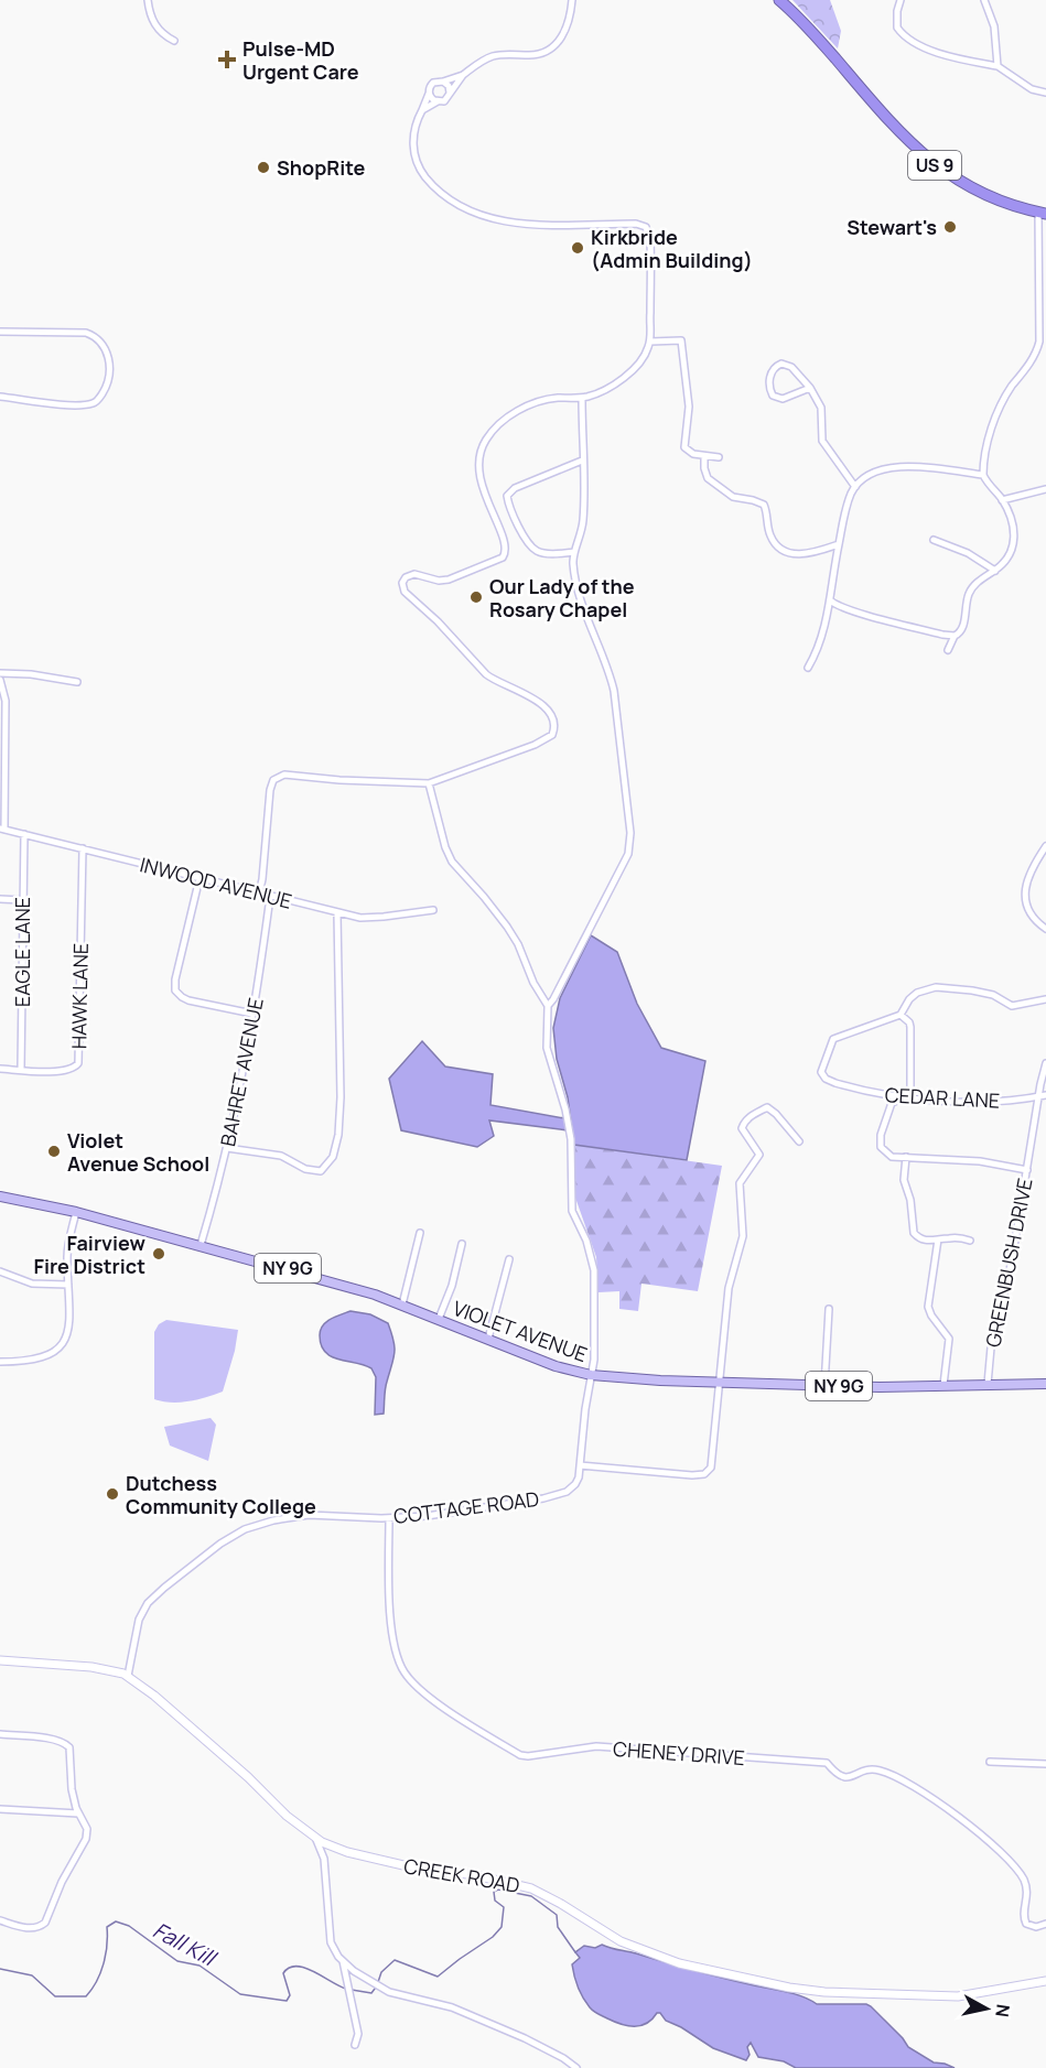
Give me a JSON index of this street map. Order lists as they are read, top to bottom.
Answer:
{
  "streets": {
    "highway": ["US 9"],
    "main road": ["NY 9G", "VIOLET AVENUE"],
    "street": [
      "INWOOD AVENUE",
      "EAGLE LANE",
      "HAWK LANE",
      "BAHRET AVENUE",
      "CEDAR LANE",
      "GREENBUSH DRIVE",
      "COTTAGE ROAD",
      "CHENEY DRIVE",
      "CREEK ROAD"
    ]
  },
  "crossings": [
    ["INWOOD AVENUE", "EAGLE LANE"],
    ["INWOOD AVENUE", "HAWK LANE"],
    ["INWOOD AVENUE", "BAHRET AVENUE"],
    ["EAGLE LANE", "HAWK LANE"],
    ["BAHRET AVENUE", "VIOLET AVENUE"],
    ["CEDAR LANE", "GREENBUSH DRIVE"],
    ["GREENBUSH DRIVE", "VIOLET AVENUE"],
    ["VIOLET AVENUE", "COTTAGE ROAD"],
    ["COTTAGE ROAD", "CHENEY DRIVE"],
    ["COTTAGE ROAD", "CREEK ROAD"]
  ],
  "water": ["Fall Kill"],
  "places": {
    "health": ["Pulse-MD Urgent Care"],
    "other": [
      "ShopRite",
      "Stewart's",
      "Kirkbride (Admin Building)",
      "Our Lady of the Rosary Chapel",
      "Violet Avenue School",
      "Fairview Fire District",
      "Dutchess Community College"
    ]
  },
  "north": "right"
}
